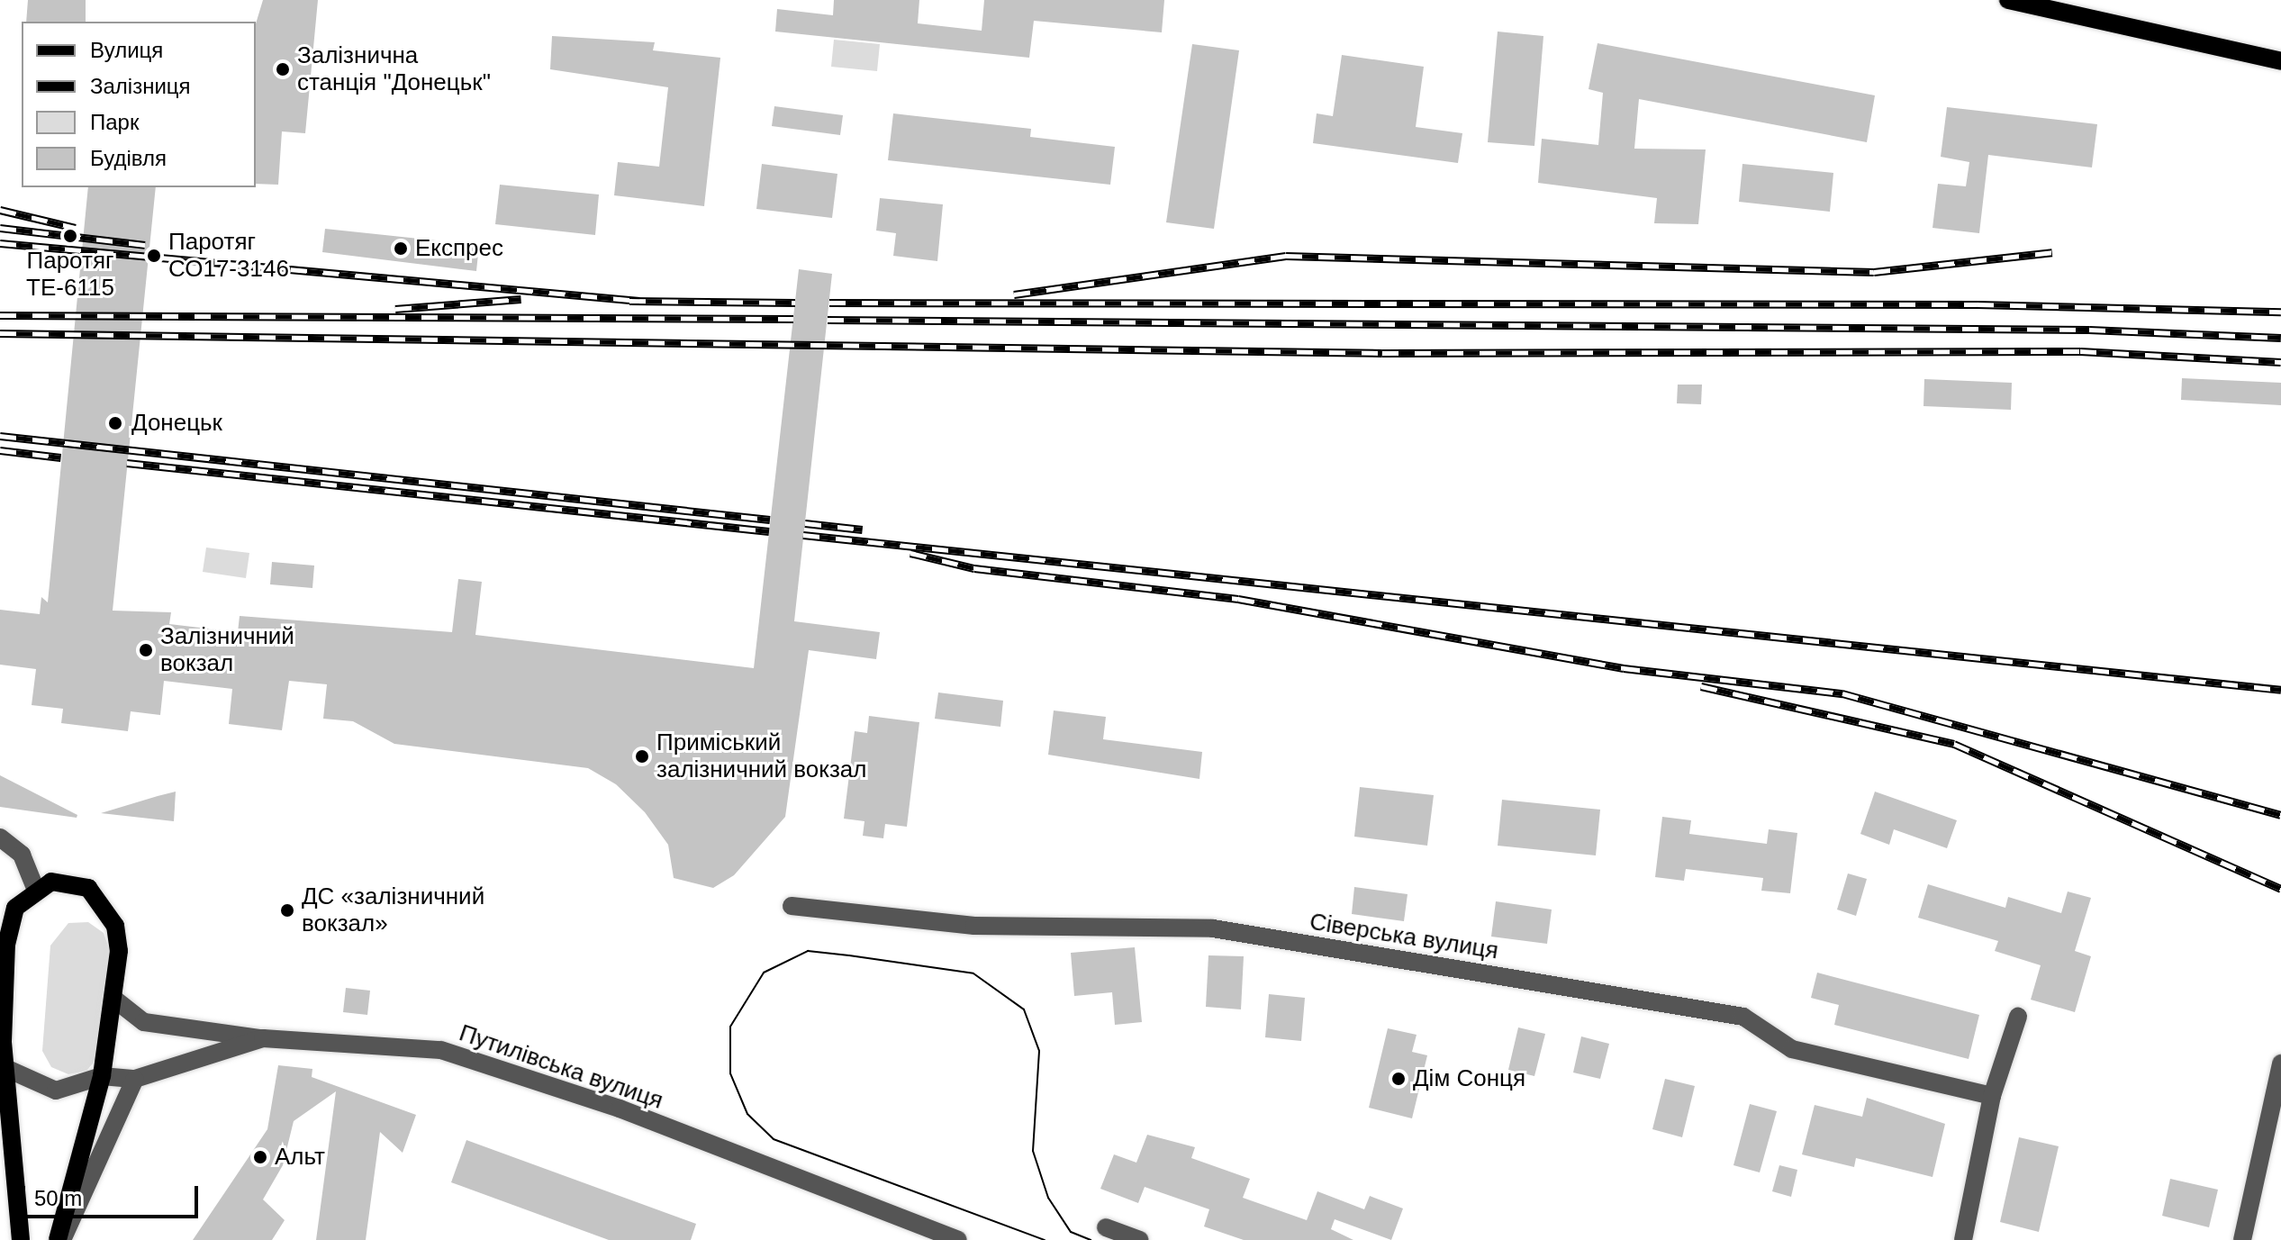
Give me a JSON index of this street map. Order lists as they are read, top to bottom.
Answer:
{
  "streets": {
    "street": ["Сіверська вулиця", "Путилівська вулиця"]
  },
  "places": [
    "Залізнична станція \"Донецьк\"",
    "Паротяг ТЕ-6115",
    "Експрес",
    "Паротяг СО17-3146",
    "Донецьк",
    "Залізничний вокзал",
    "Приміський залізничний вокзал",
    "ДС «залізничний вокзал»",
    "Дім Сонця",
    "Альт"
  ],
  "legend": [
    "Вулиця",
    "Залізниця",
    "Парк",
    "Будівля"
  ],
  "scale_bar": "50 m"
}
